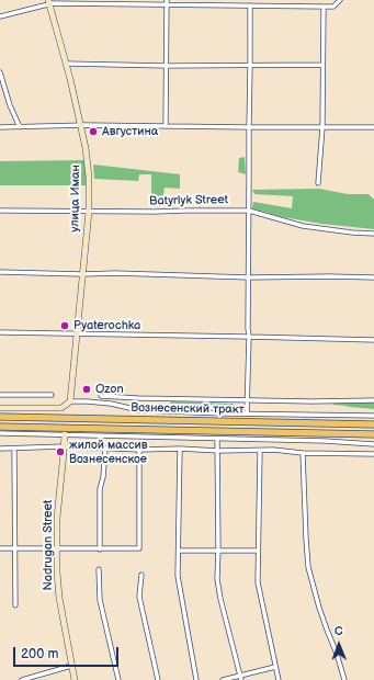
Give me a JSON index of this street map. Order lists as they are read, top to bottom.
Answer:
{
  "streets": {
    "main road": ["Вознесенский тракт"],
    "street": ["улица Иман", "Batyrlyk Street", "Nadrugan Street"]
  },
  "crossings": [
    ["улица Иман", "Batyrlyk Street"]
  ],
  "places": [
    "Августина",
    "Pyaterochka",
    "Ozon",
    "жилой массив Вознесенское"
  ],
  "scale_bar": "200 m",
  "north": "top"
}
